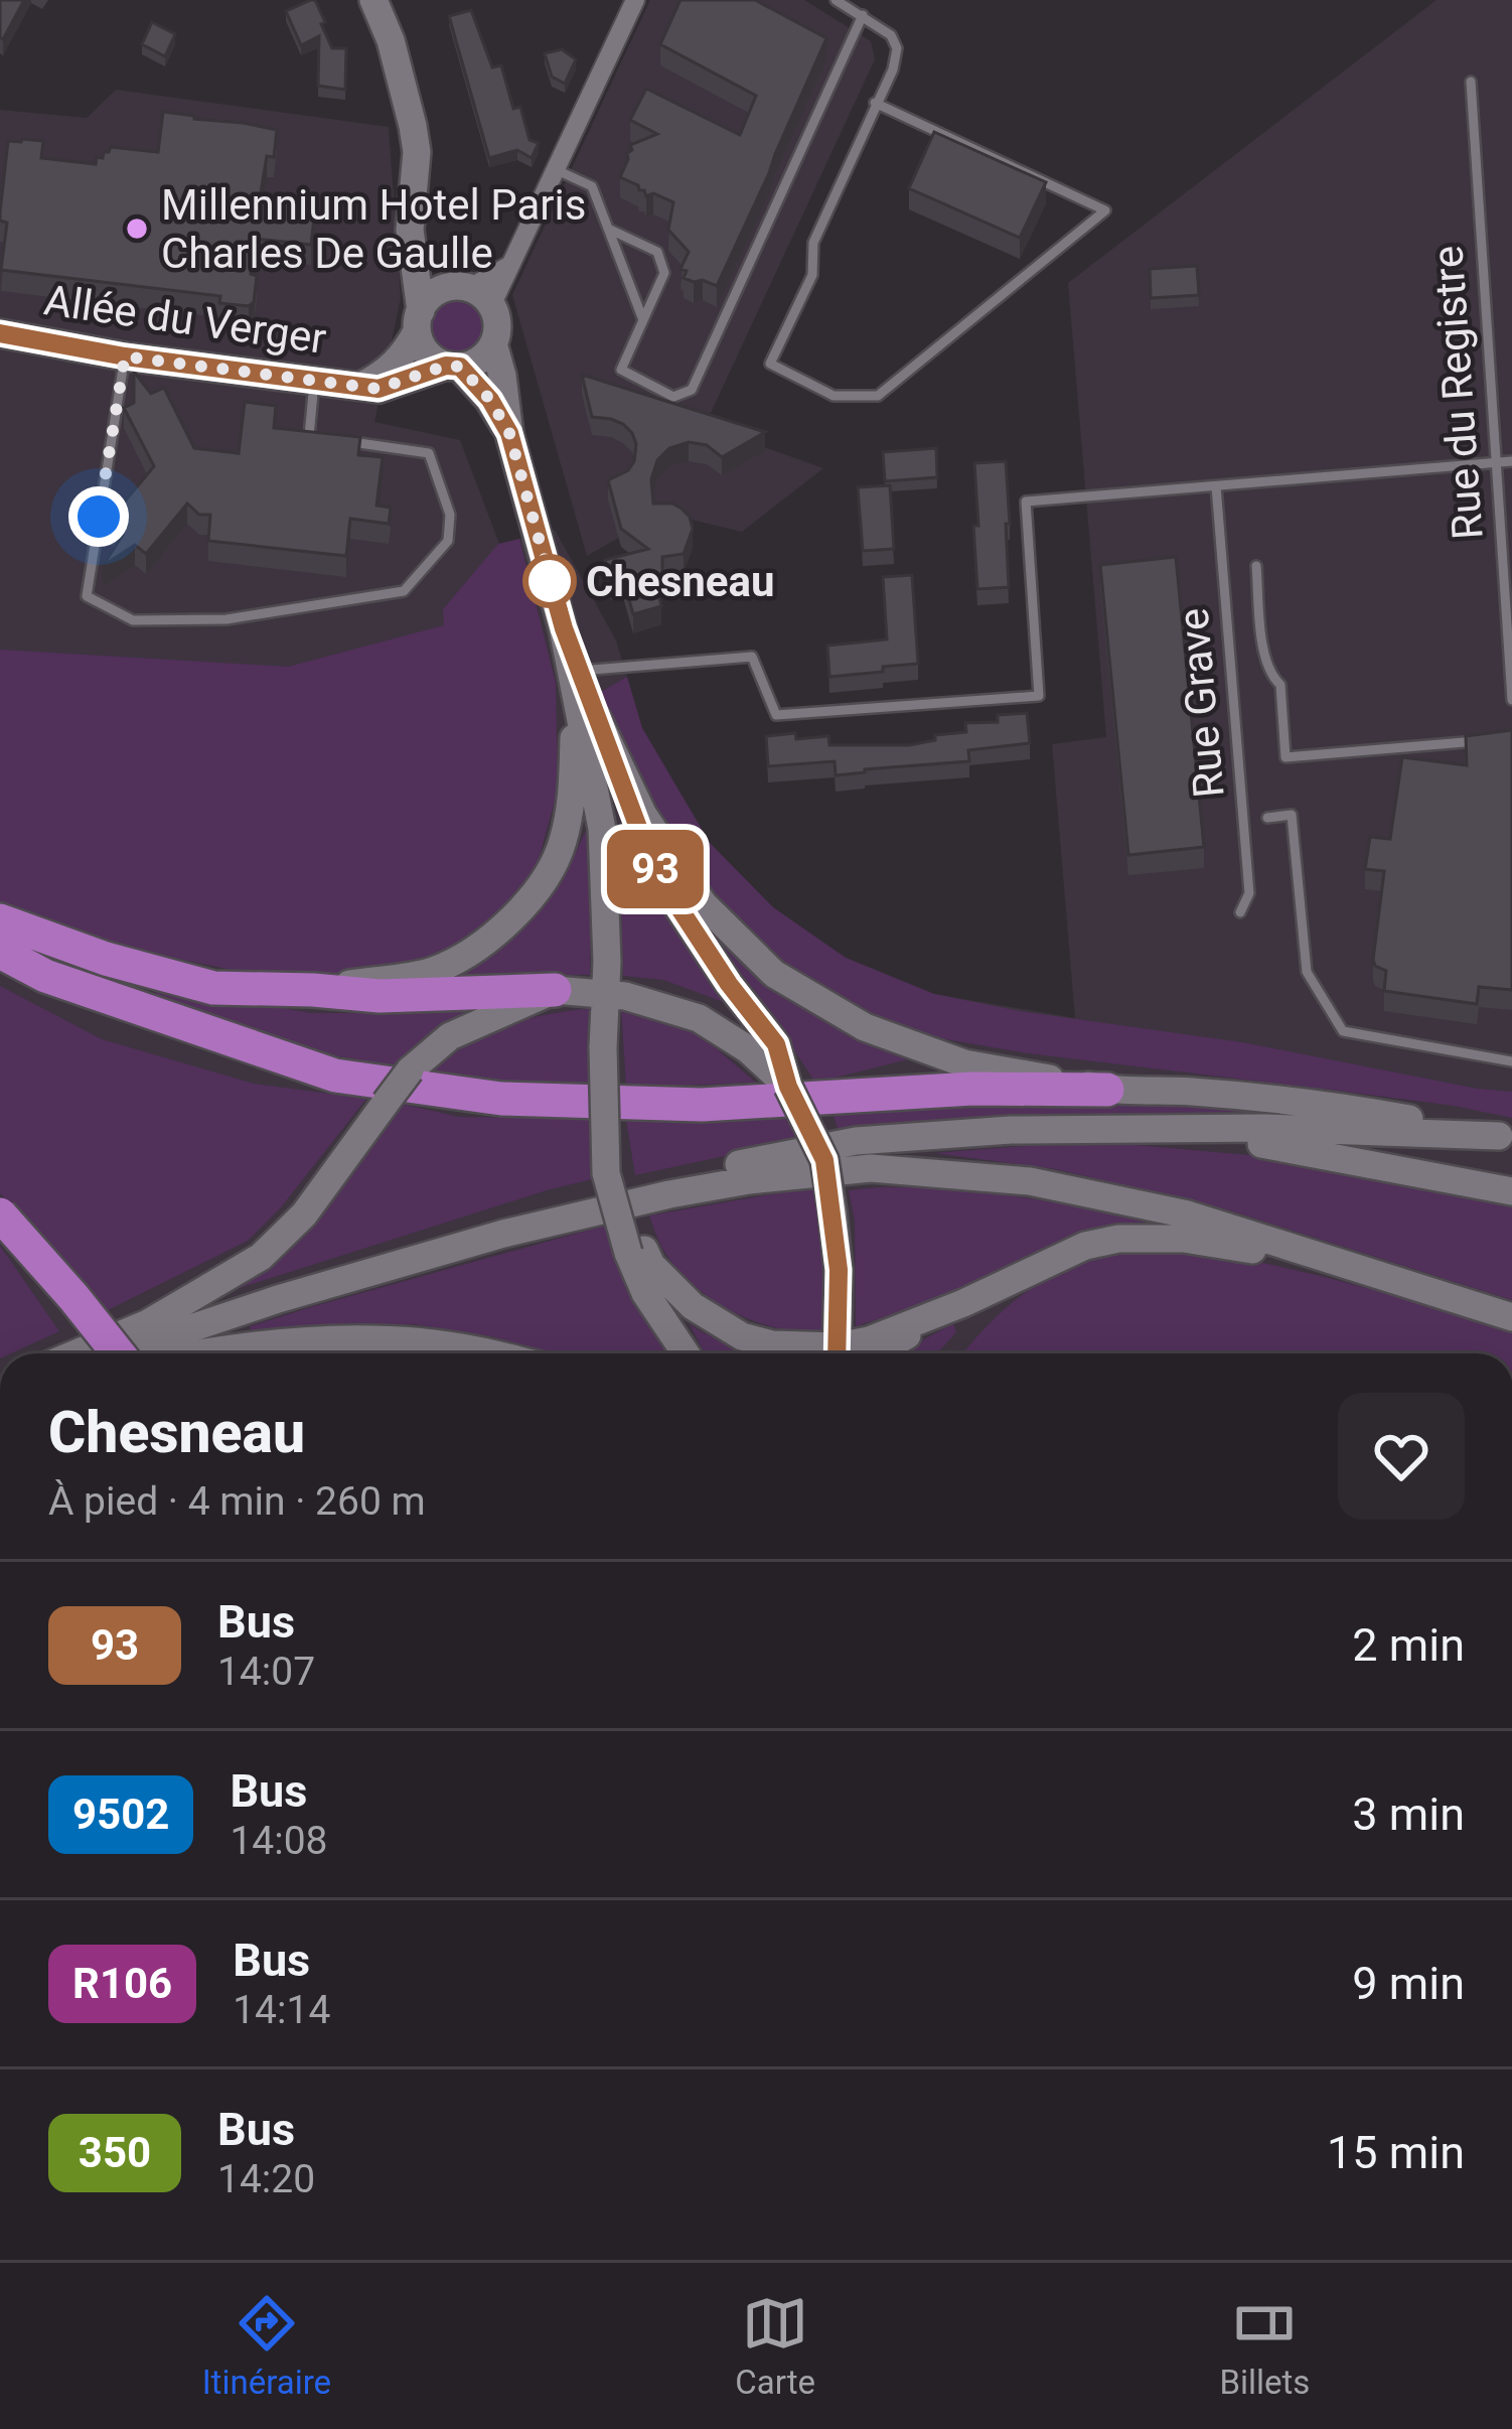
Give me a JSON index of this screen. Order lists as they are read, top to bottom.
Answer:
{
  "streets": {
    "main road": ["Allée du Verger"],
    "lane": ["Rue du Registre", "Rue Grave"]
  },
  "places": ["Millennium Hotel Paris Charles De Gaulle", "Chesneau"],
  "lines": ["bus line 93"],
  "page": {
    "on_map": "93",
    "heading": ["Chesneau", "À pied · 4 min · 260 m"],
    "list": [
      {
        "mark": "93",
        "name": "Bus",
        "note": "14:07",
        "value": "2 min"
      },
      {
        "mark": "9502",
        "name": "Bus",
        "note": "14:08",
        "value": "3 min"
      },
      {
        "mark": "R106",
        "name": "Bus",
        "note": "14:14",
        "value": "9 min"
      },
      {
        "mark": "350",
        "name": "Bus",
        "note": "14:20",
        "value": "15 min"
      }
    ],
    "tabs": ["Itinéraire", "Carte", "Billets"]
  }
}
